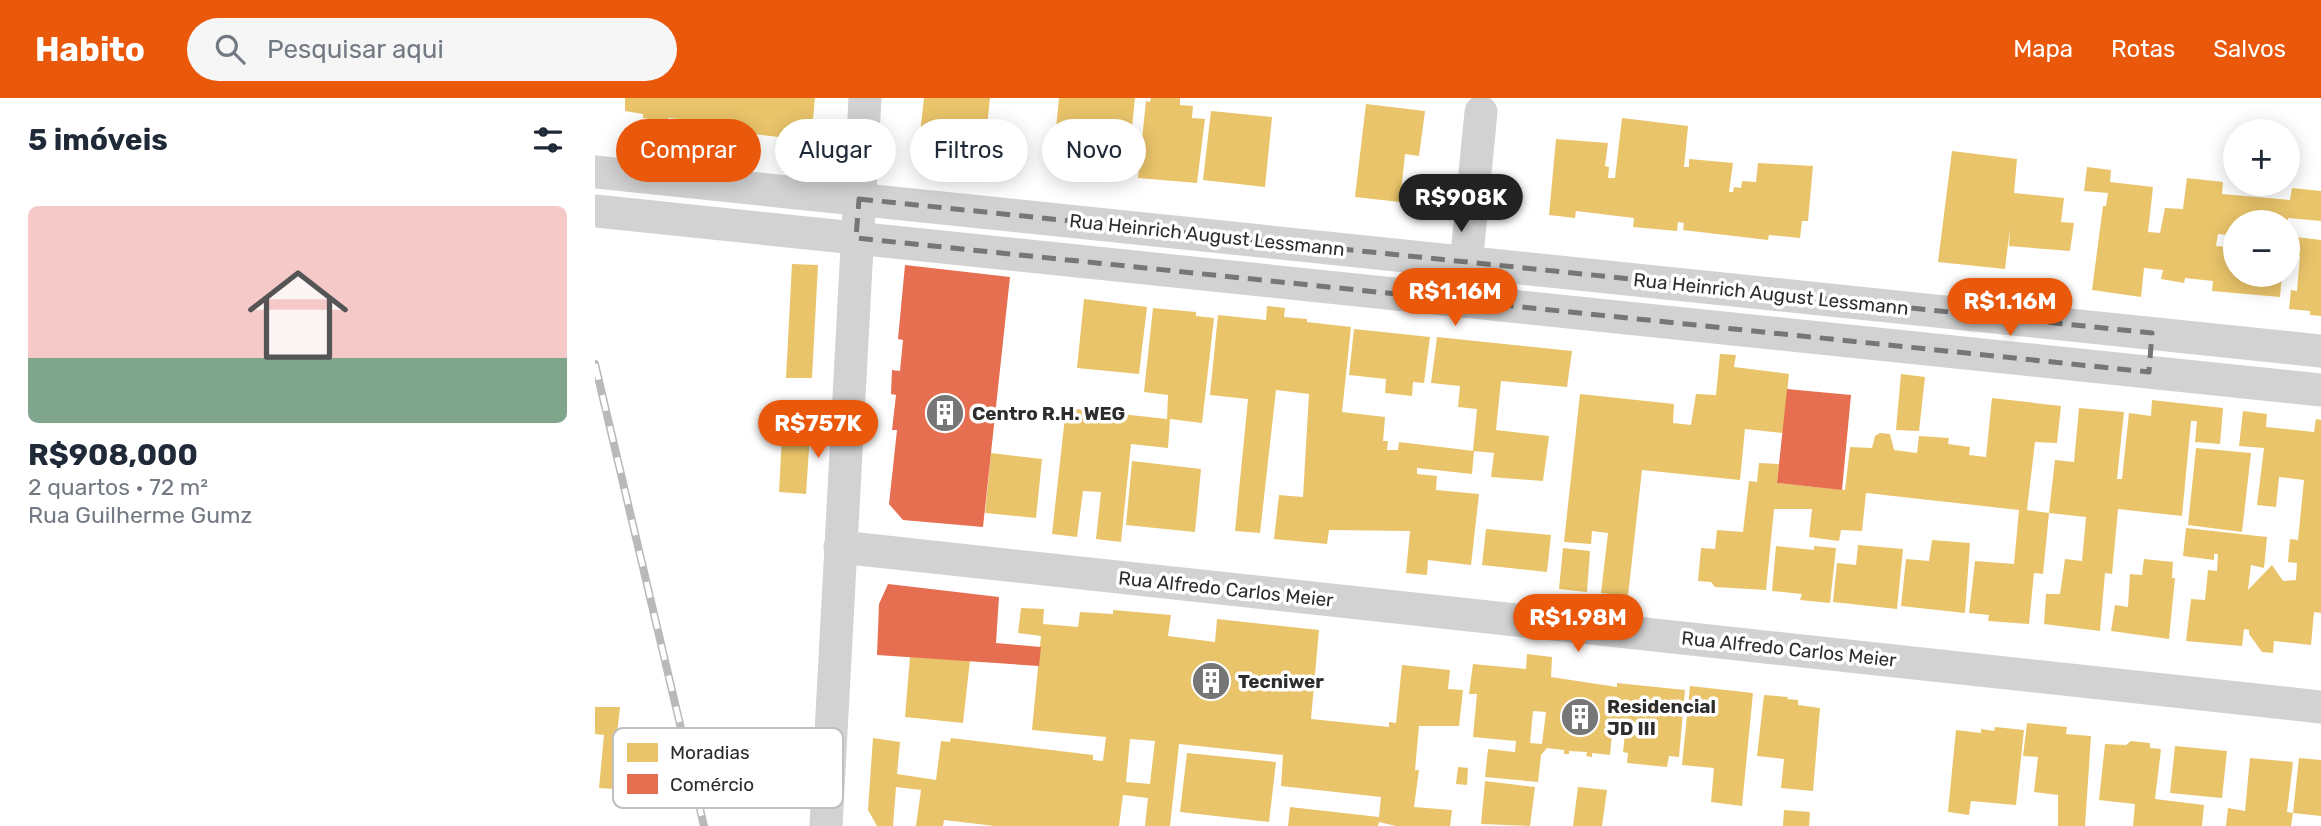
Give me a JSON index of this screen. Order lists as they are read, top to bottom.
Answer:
{
  "streets": {
    "street": ["Rua Heinrich August Lessmann", "Rua Alfredo Carlos Meier"]
  },
  "places": {
    "building": ["Centro R.H. WEG", "Tecniwer", "Residencial JD III"]
  },
  "legend": ["Moradias", "Comércio"],
  "page": {
    "header": "Habito",
    "search": "Pesquisar aqui",
    "nav": ["Mapa", "Rotas", "Salvos"],
    "heading": "5 imóveis",
    "map_buttons": ["+", "−"],
    "chip": [
      "Comprar",
      "Alugar",
      "Filtros",
      "Novo"
    ],
    "price": [
      "R$908K",
      "R$1.16M",
      "R$1.16M",
      "R$757K",
      "R$1.98M"
    ],
    "list": [
      {
        "name": "R$908,000",
        "note": "2 quartos · 72 m² · Rua Guilherme Gumz"
      }
    ]
  }
}
